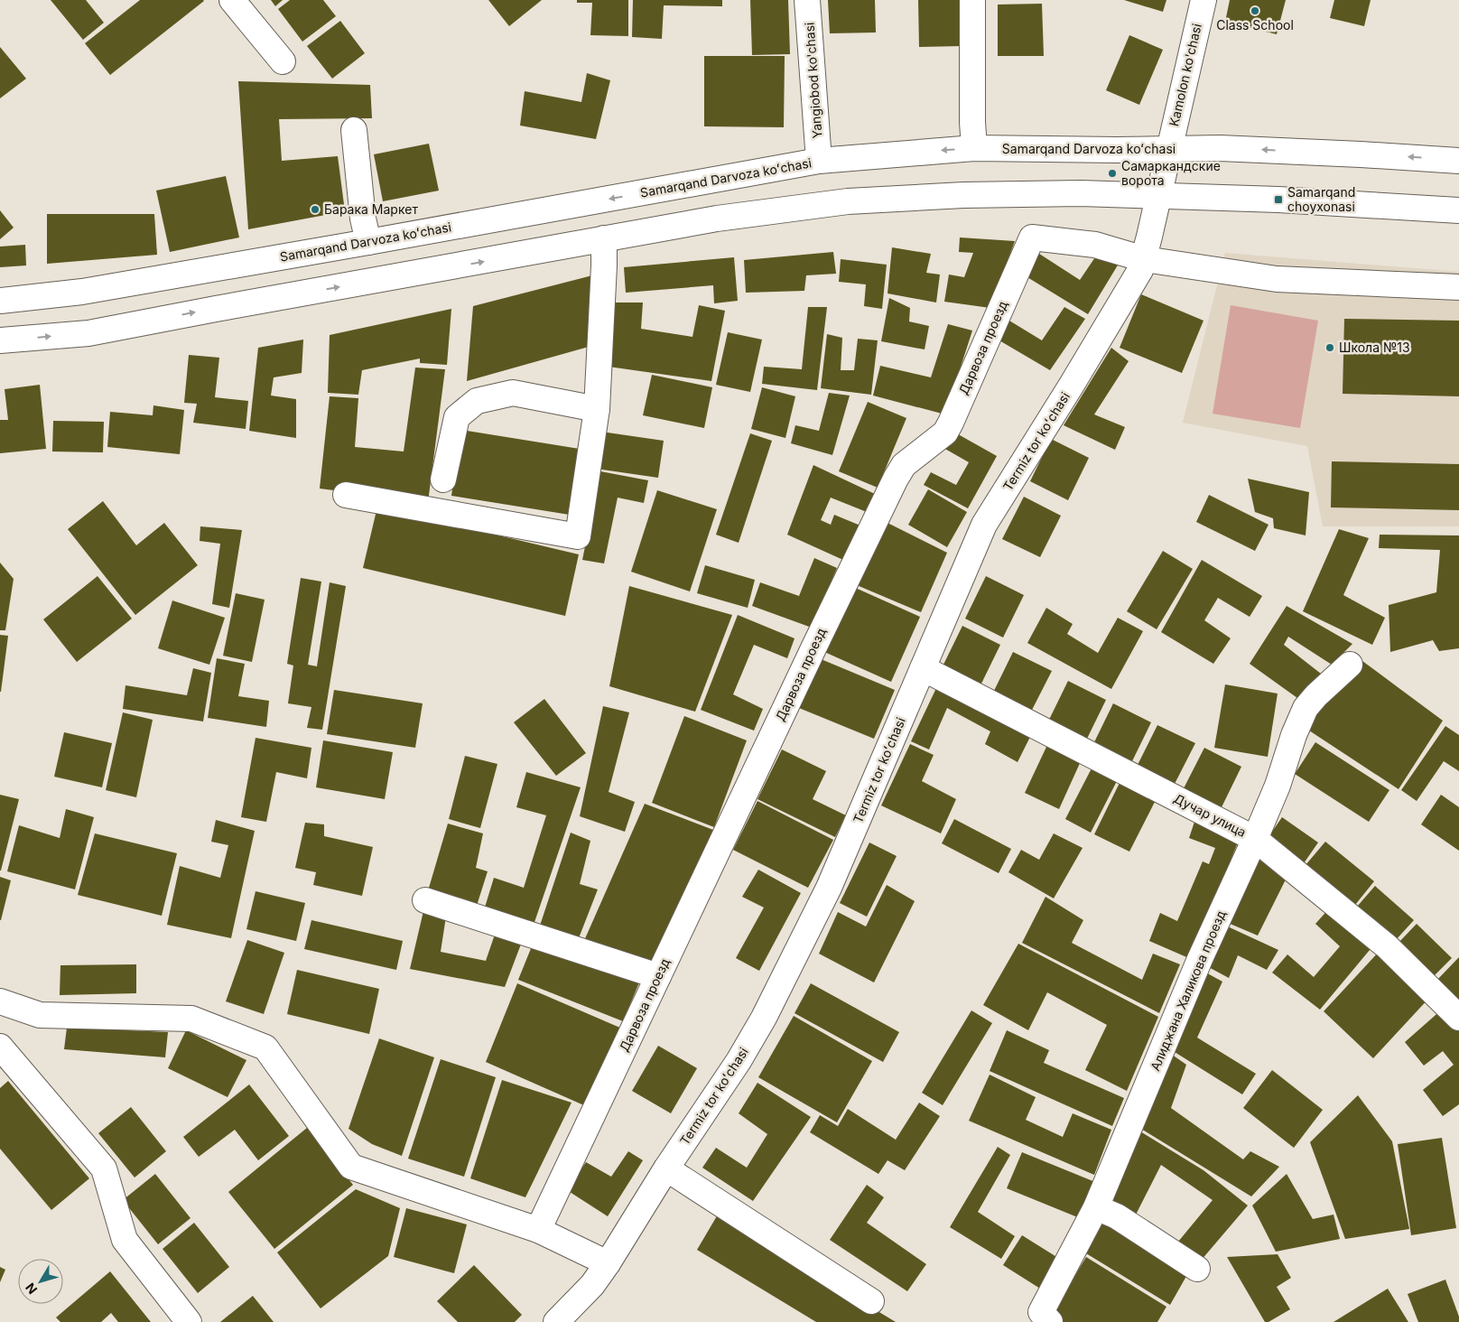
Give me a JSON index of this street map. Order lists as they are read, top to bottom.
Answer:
{
  "streets": {
    "street": [
      "Kamolon ko'chasi",
      "Yangiobod ko'chasi",
      "Samarqand Darvoza koʻchasi",
      "Дарвоза проезд",
      "Termiz tor koʻchasi",
      "Дучар улица",
      "Алиджана Халикова проезд"
    ]
  },
  "crossings": [
    ["Kamolon ko'chasi", "Samarqand Darvoza koʻchasi"],
    ["Kamolon ko'chasi", "Termiz tor koʻchasi"],
    ["Yangiobod ko'chasi", "Samarqand Darvoza koʻchasi"],
    ["Дарвоза проезд", "Termiz tor koʻchasi"],
    ["Termiz tor koʻchasi", "Дучар улица"],
    ["Дучар улица", "Алиджана Халикова проезд"]
  ],
  "places": {
    "other": [
      "Class School",
      "Самаркандские ворота",
      "Барака Маркет",
      "Школа №13"
    ],
    "transit": ["Samarqand choyxonasi"]
  },
  "north": "bottom left"
}
